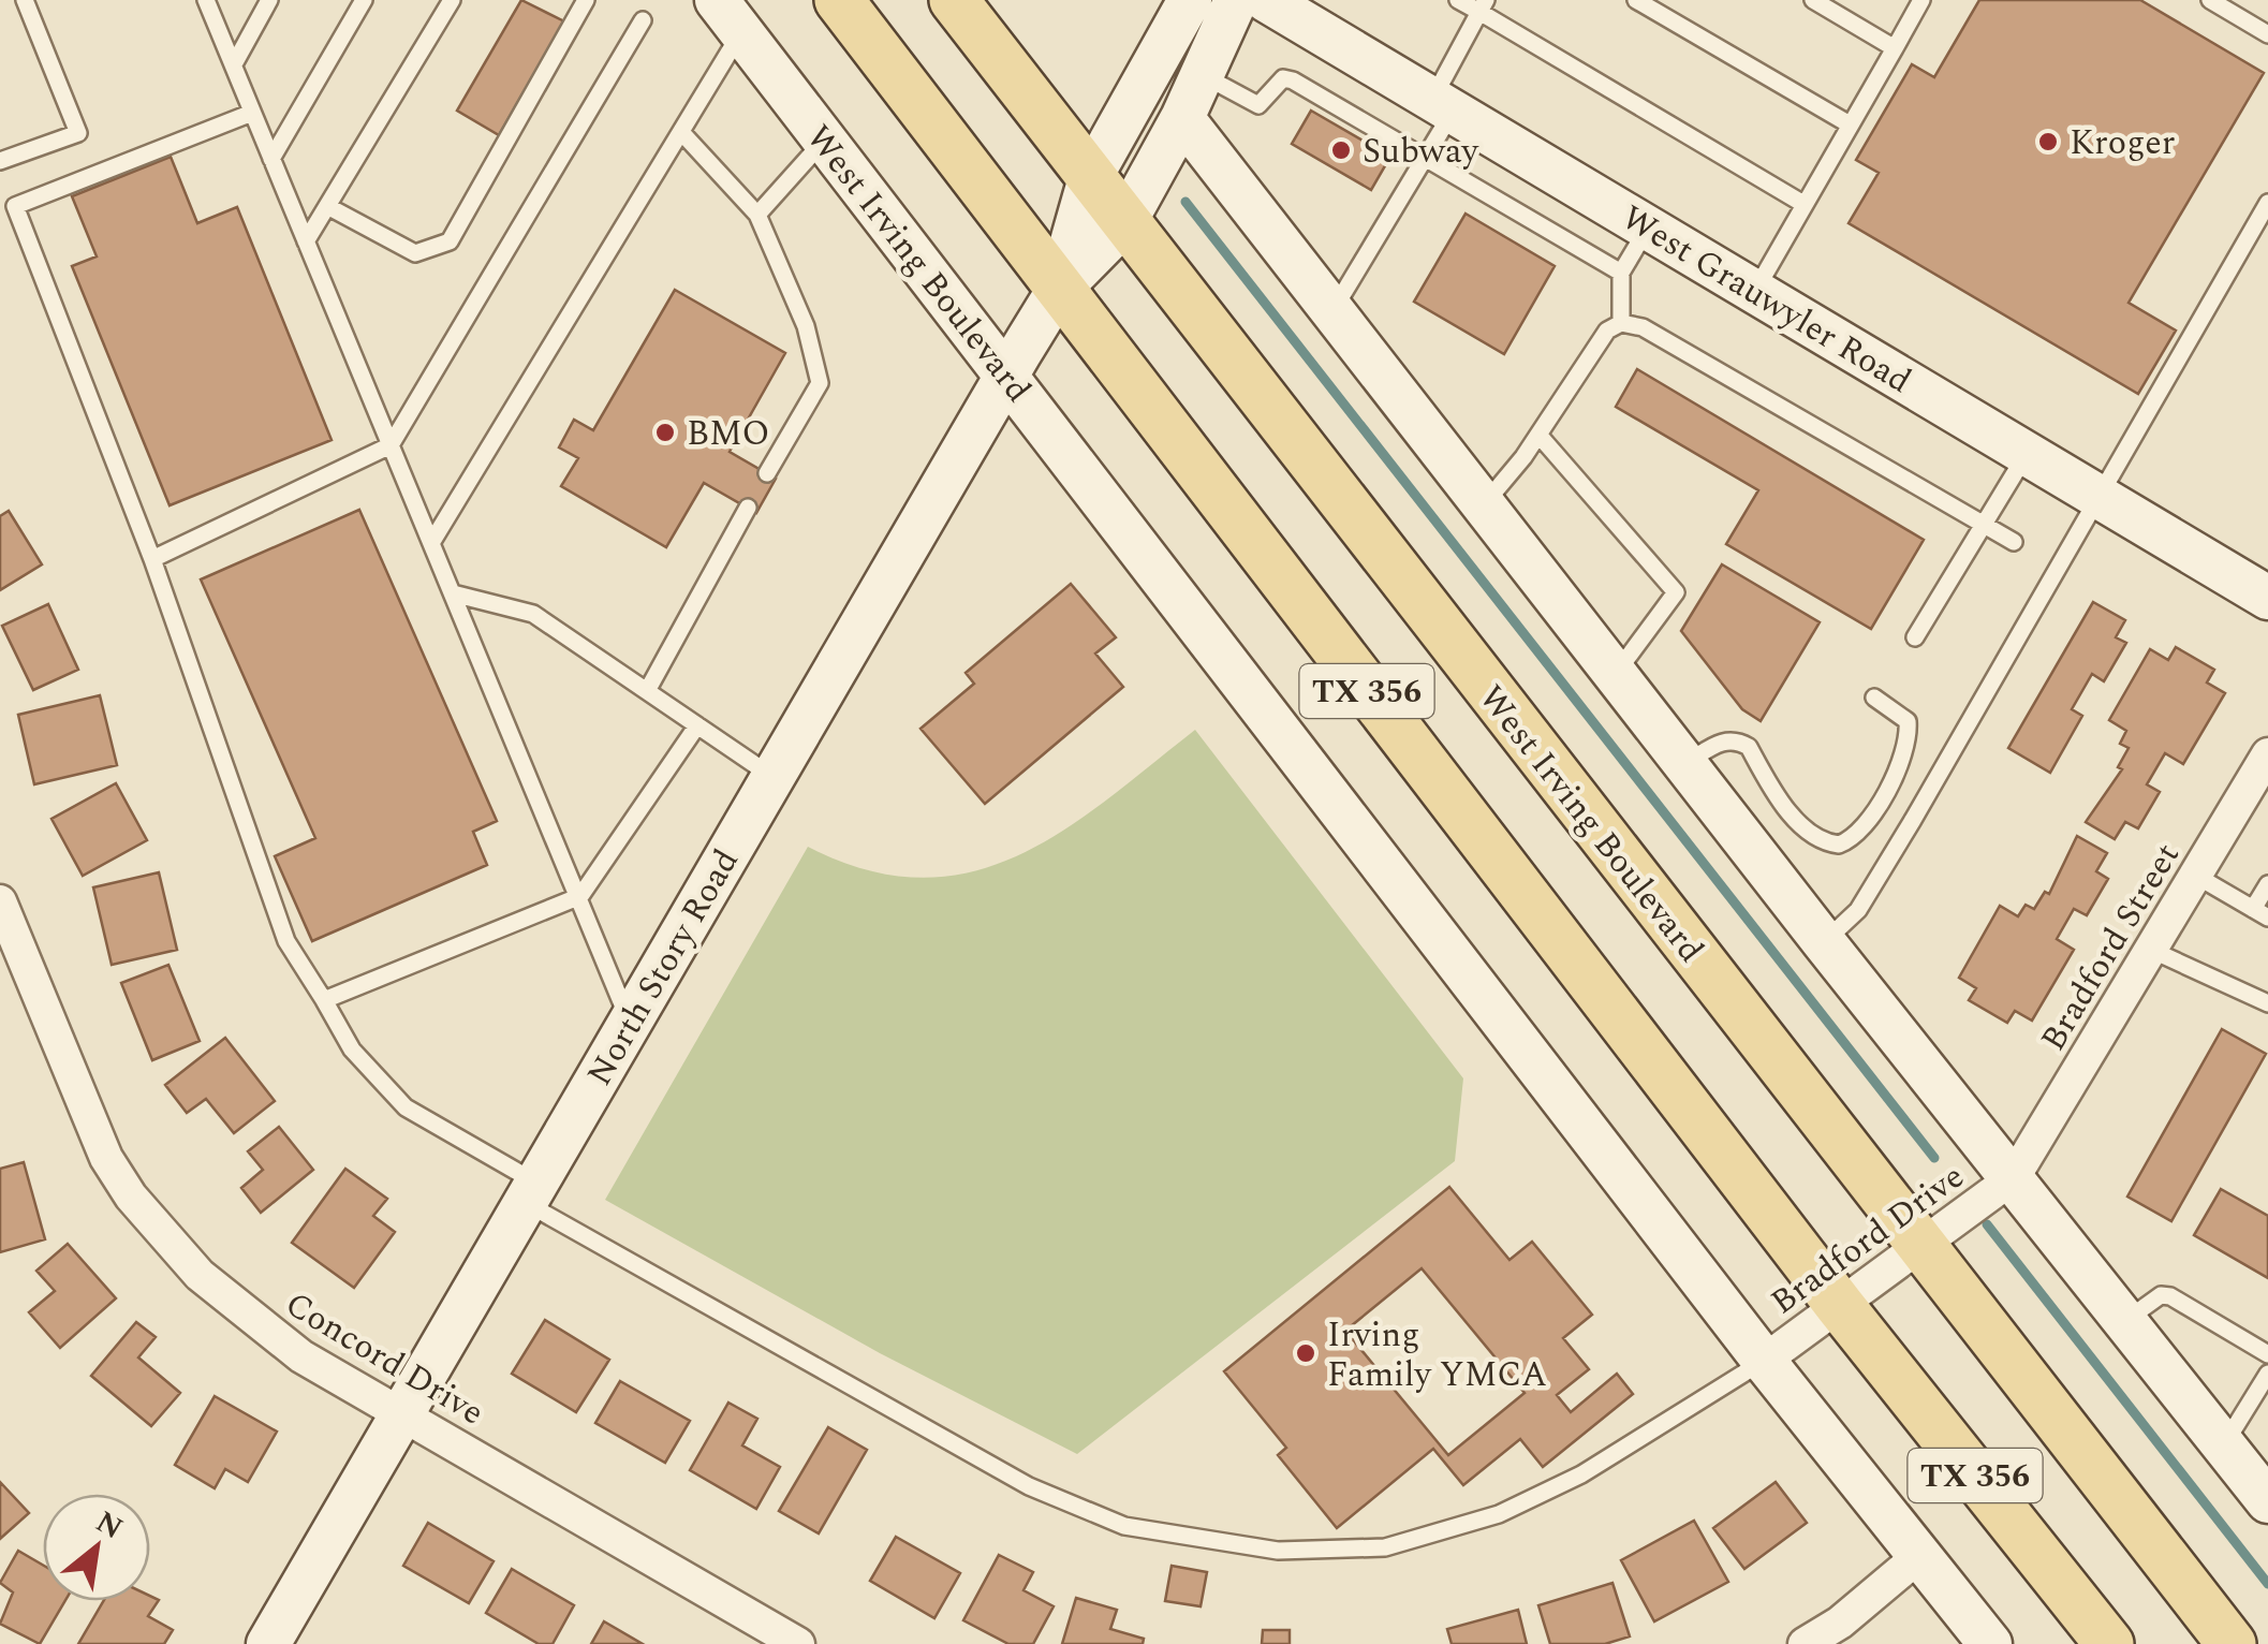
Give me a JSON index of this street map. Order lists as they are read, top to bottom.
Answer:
{
  "streets": {
    "main road": ["West Irving Boulevard", "TX 356"],
    "street": [
      "West Grauwyler Road",
      "Bradford Street",
      "North Story Road",
      "Bradford Drive",
      "Concord Drive"
    ]
  },
  "crossings": [
    ["West Irving Boulevard", "North Story Road"],
    ["West Irving Boulevard", "Bradford Drive"],
    ["TX 356", "North Story Road"],
    ["TX 356", "Bradford Drive"],
    ["Bradford Street", "Bradford Drive"],
    ["North Story Road", "Concord Drive"]
  ],
  "places": [
    "Kroger",
    "Subway",
    "BMO",
    "Irving Family YMCA"
  ],
  "north": "top right"
}
